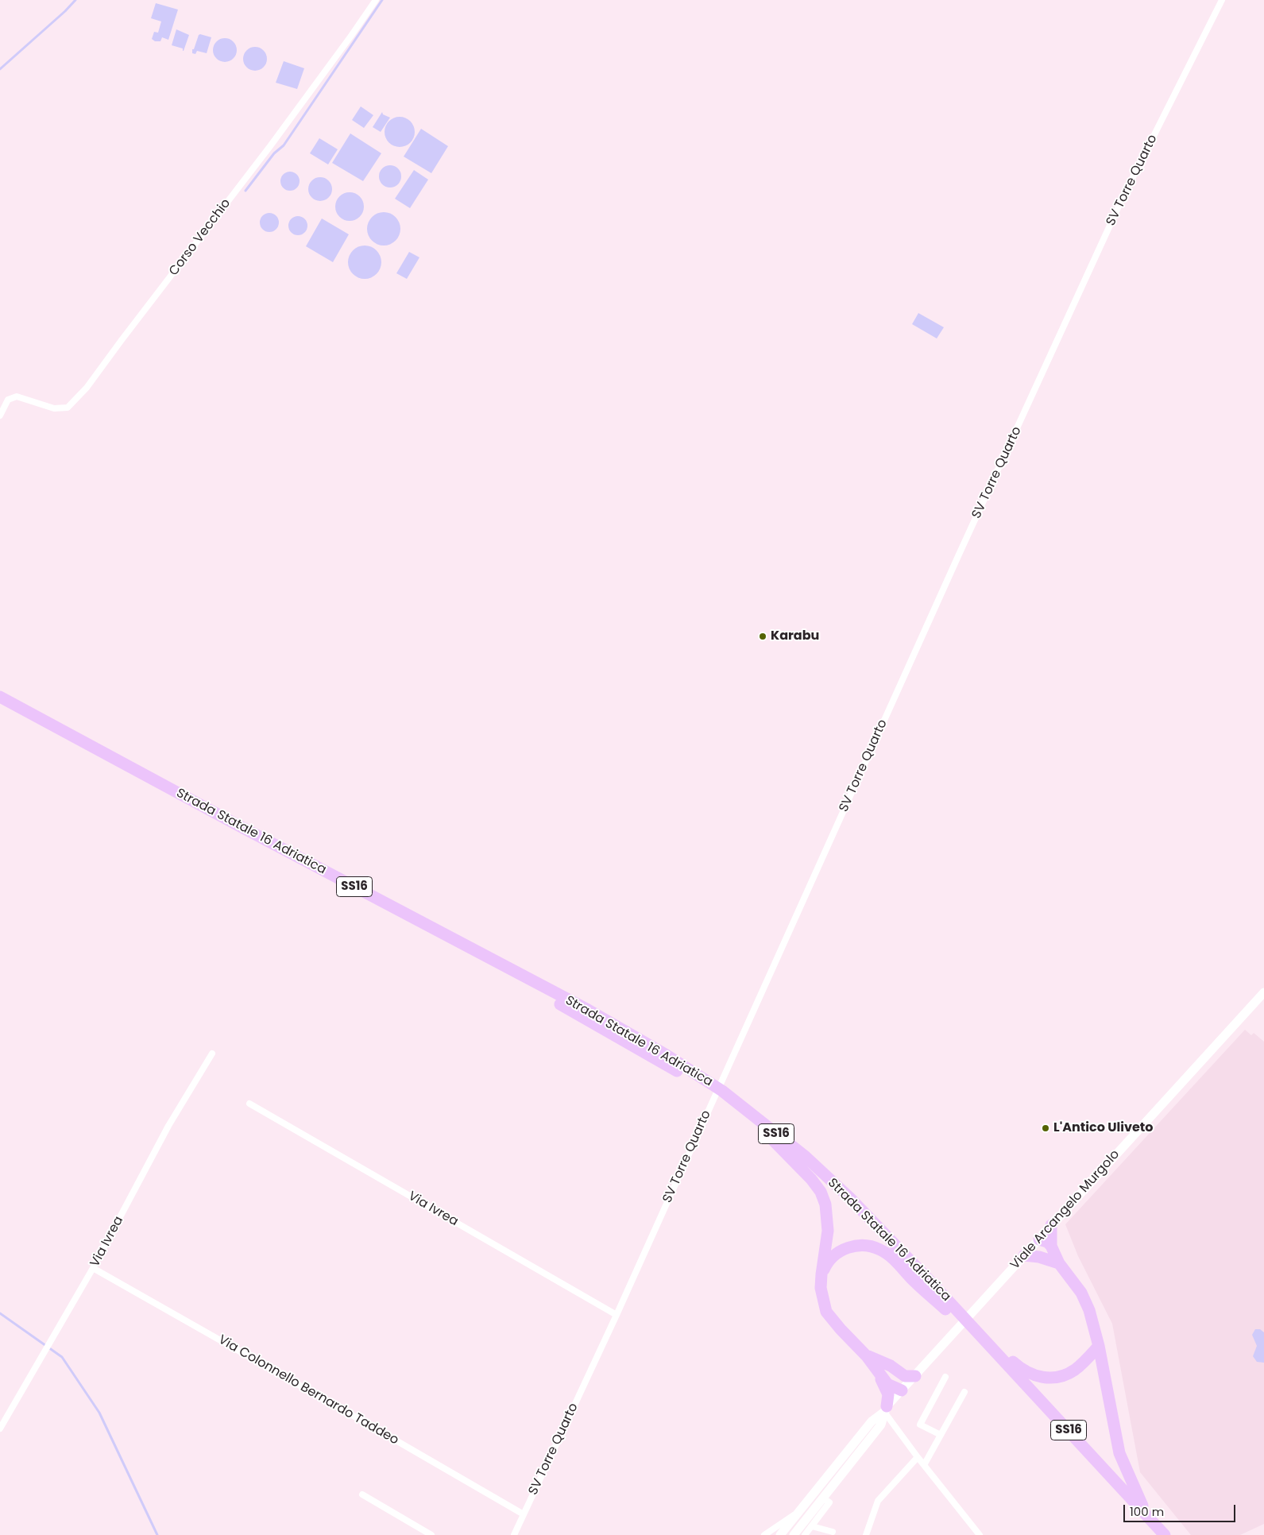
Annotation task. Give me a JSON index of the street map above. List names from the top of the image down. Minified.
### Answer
{"streets":{"highway":["Strada Statale 16 Adriatica","SS16"],"main road":["Viale Arcangelo Murgolo"],"street":["SV Torre Quarto","Corso Vecchio","Via Ivrea","Via Colonnello Bernardo Taddeo"]},"crossings":[["SV Torre Quarto","Via Ivrea"],["SV Torre Quarto","Via Colonnello Bernardo Taddeo"],["Via Ivrea","Via Colonnello Bernardo Taddeo"]],"places":["Karabu","L'Antico Uliveto"],"scale_bar":"100 m"}
